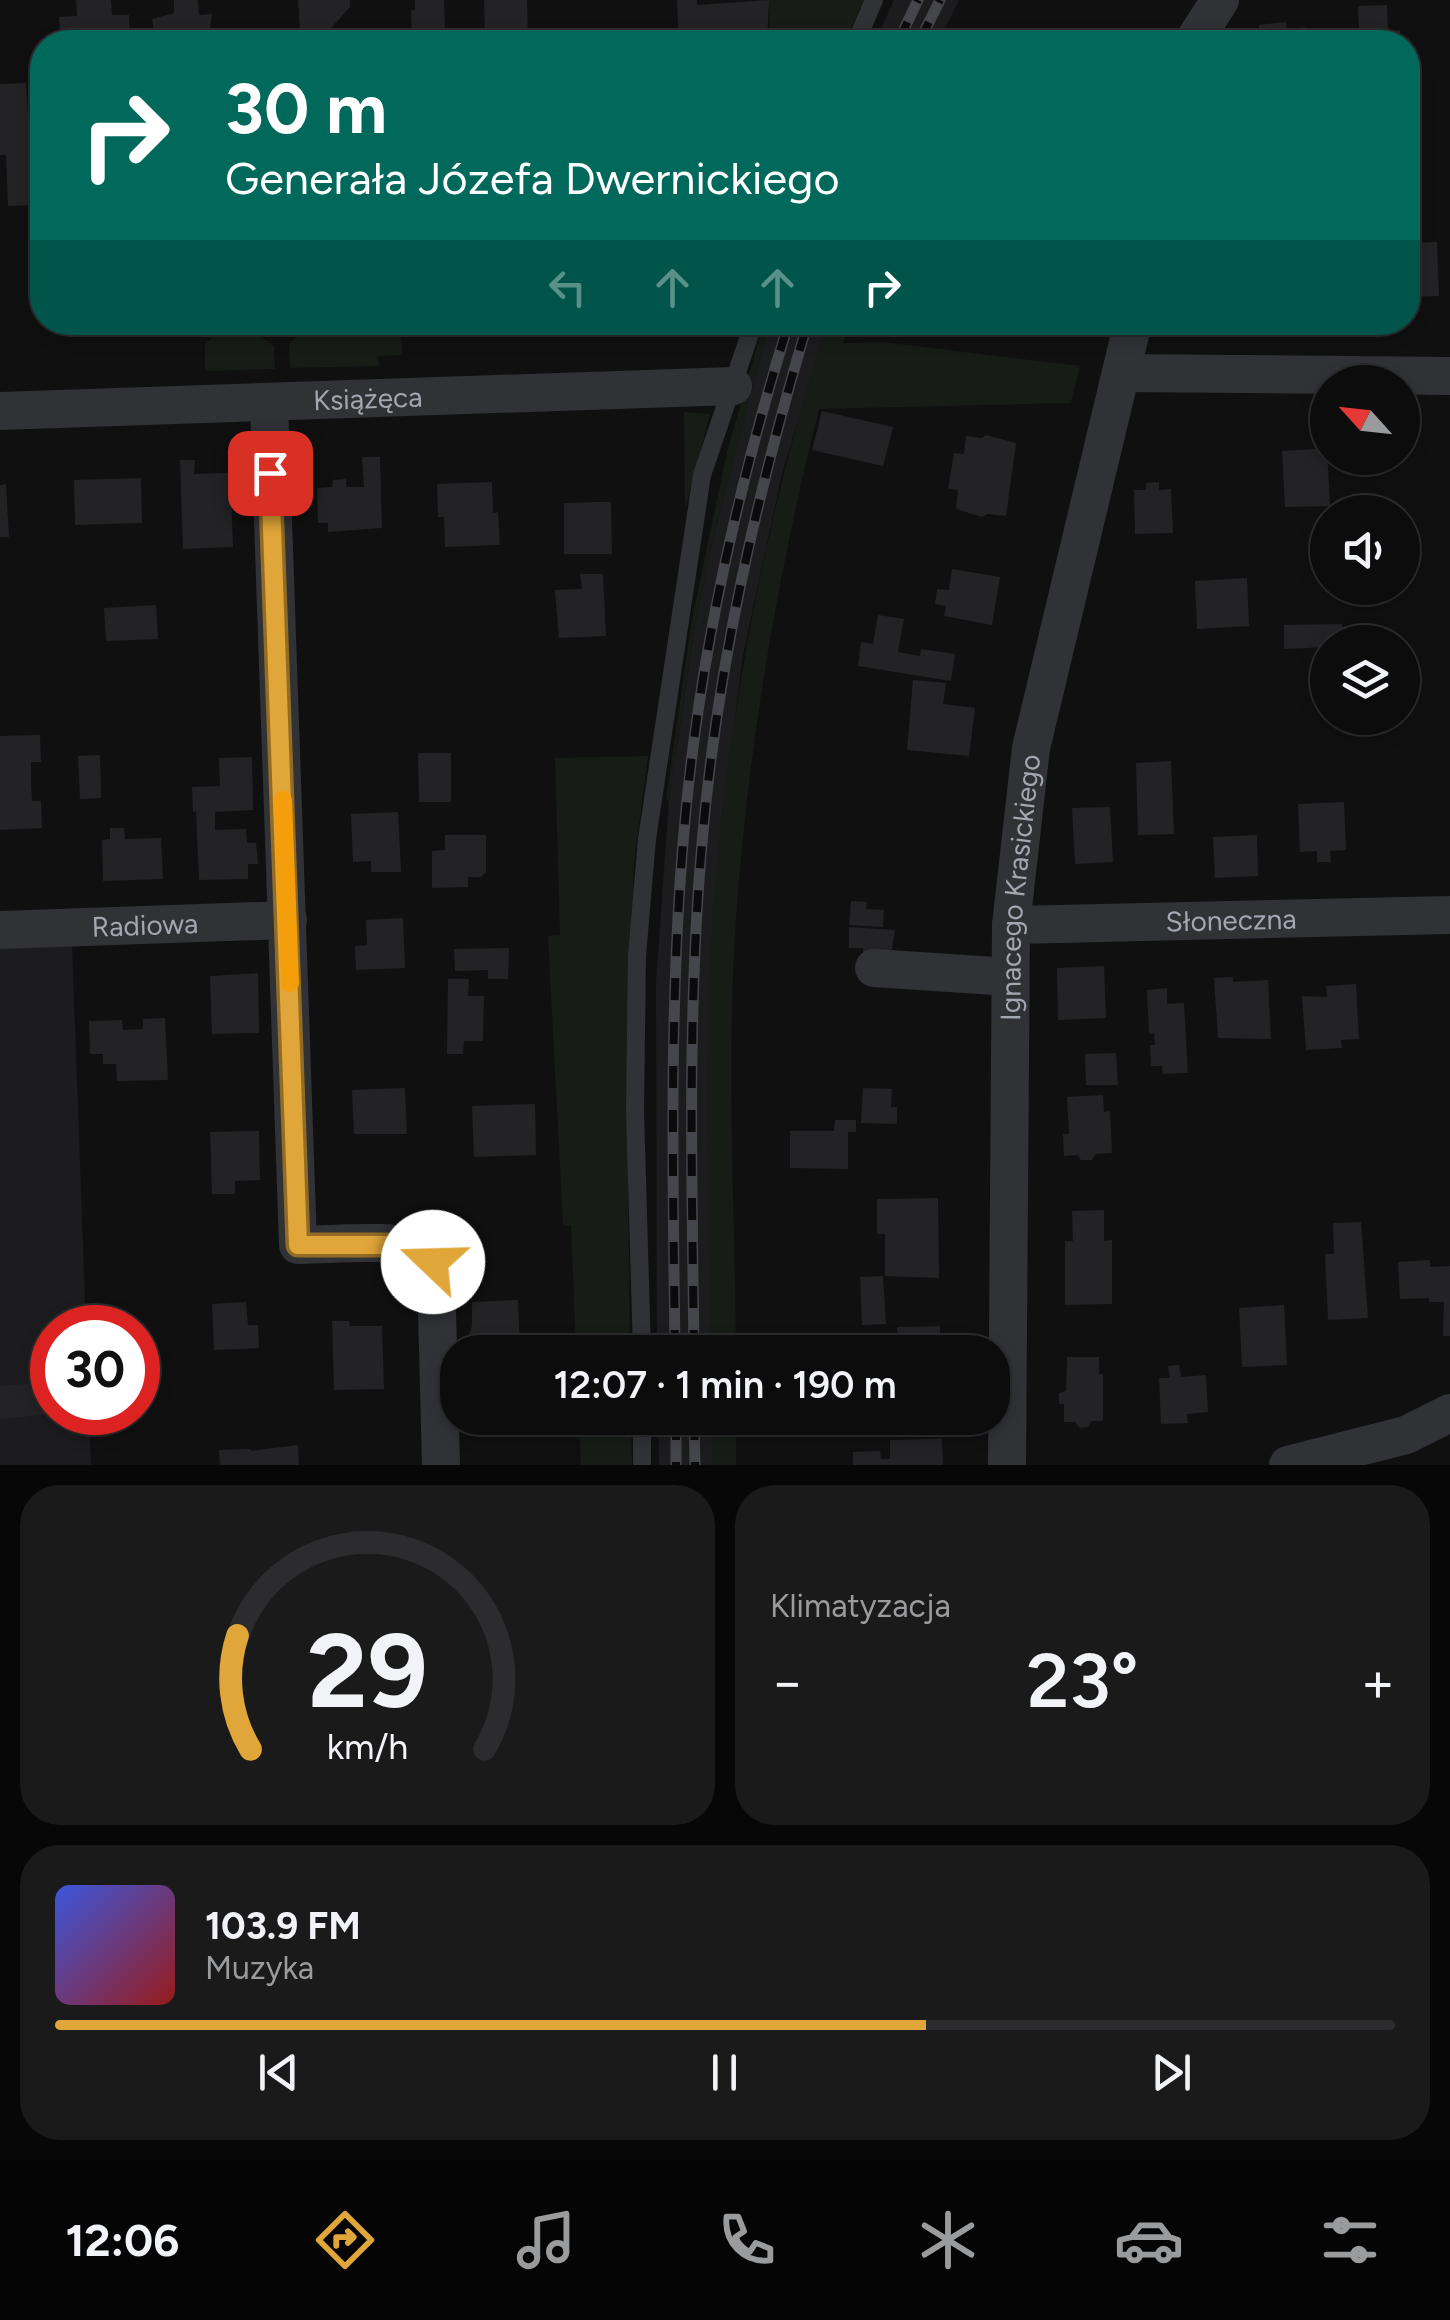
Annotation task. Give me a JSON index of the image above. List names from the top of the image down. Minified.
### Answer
{"streets":{"street":["Książęca","Ignacego Krasickiego","Słoneczna","Radiowa"]},"crossings":[["Ignacego Krasickiego","Słoneczna"]],"north":"top left","page":{"turn":["30 m","Generała Józefa Dwernickiego"],"limit":"30","trip":"12:07 · 1 min · 190 m","tile":"Klimatyzacja","heat":["−","23°","+"],"song":["103.9 FM","Muzyka"],"tabs":"12:06","gauge":["29","km/h"]}}
